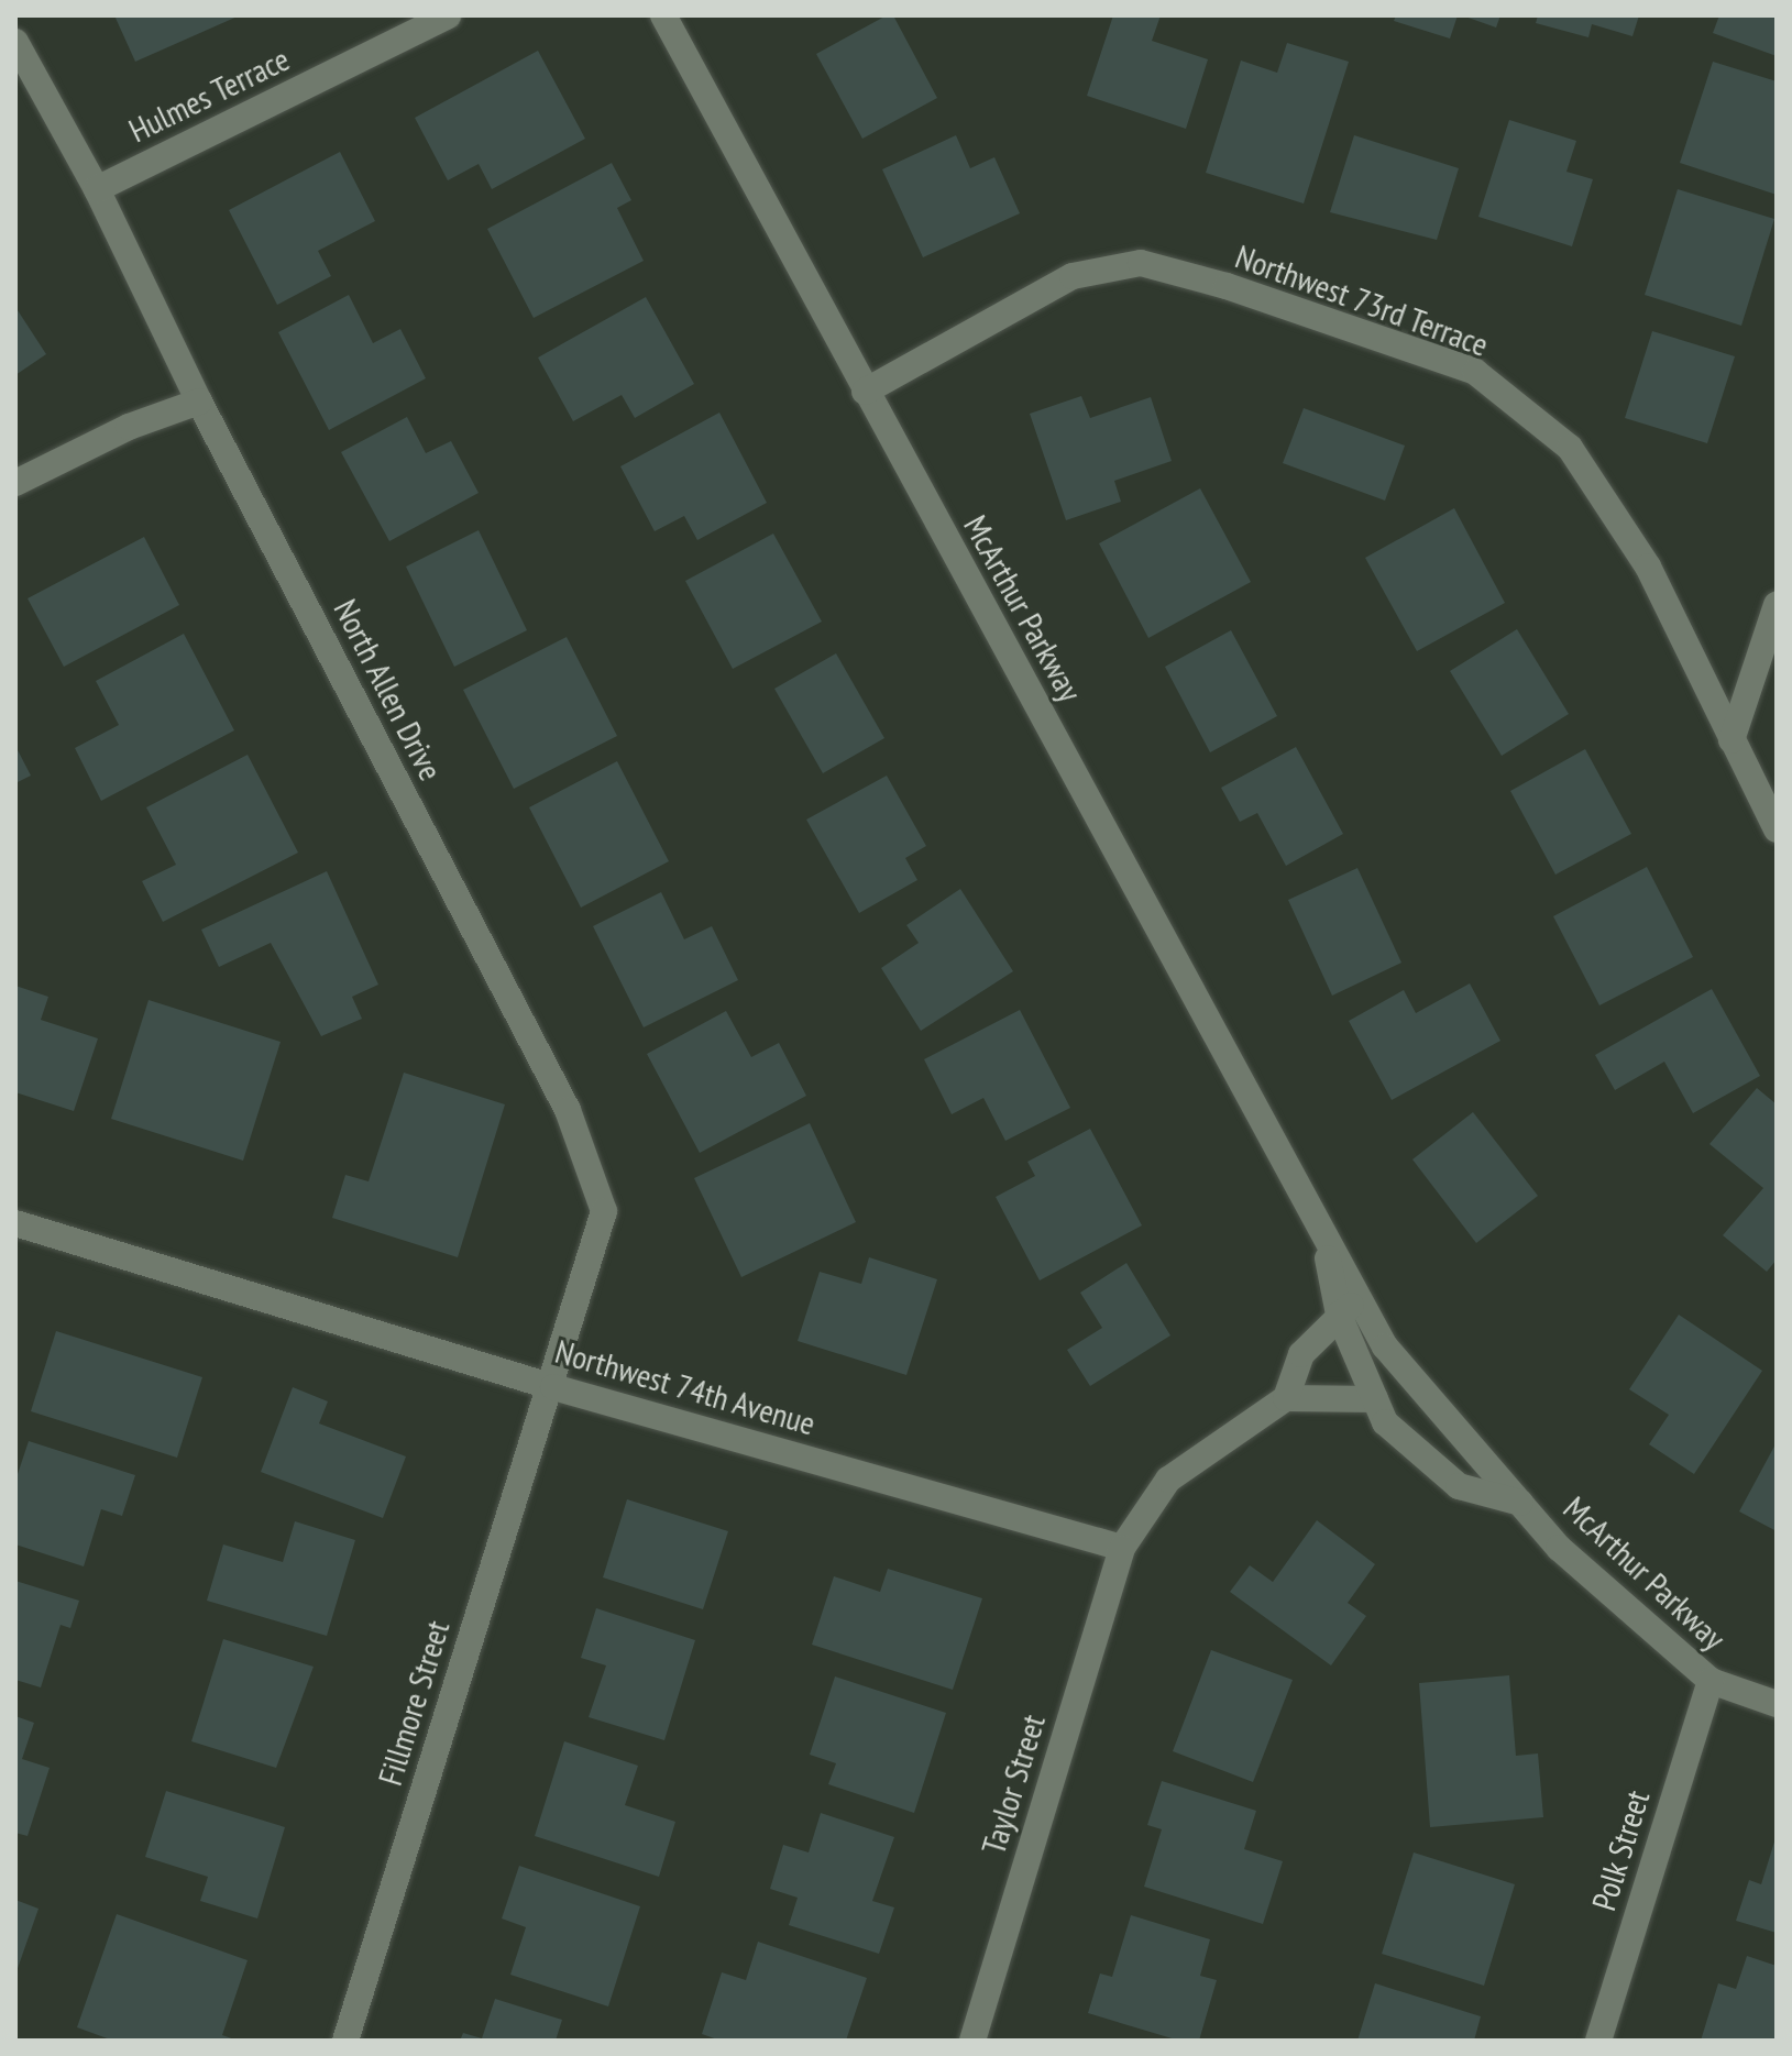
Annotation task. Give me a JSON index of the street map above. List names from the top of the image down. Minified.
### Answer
{"streets":{"street":["Hulmes Terrace","Northwest 73rd Terrace","McArthur Parkway","North Allen Drive","Northwest 74th Avenue","Fillmore Street","Taylor Street","Polk Street"]},"crossings":[["Hulmes Terrace","North Allen Drive"],["Northwest 73rd Terrace","McArthur Parkway"],["McArthur Parkway","Polk Street"],["North Allen Drive","Northwest 74th Avenue"],["North Allen Drive","Fillmore Street"],["Northwest 74th Avenue","Fillmore Street"],["Northwest 74th Avenue","Taylor Street"]]}
